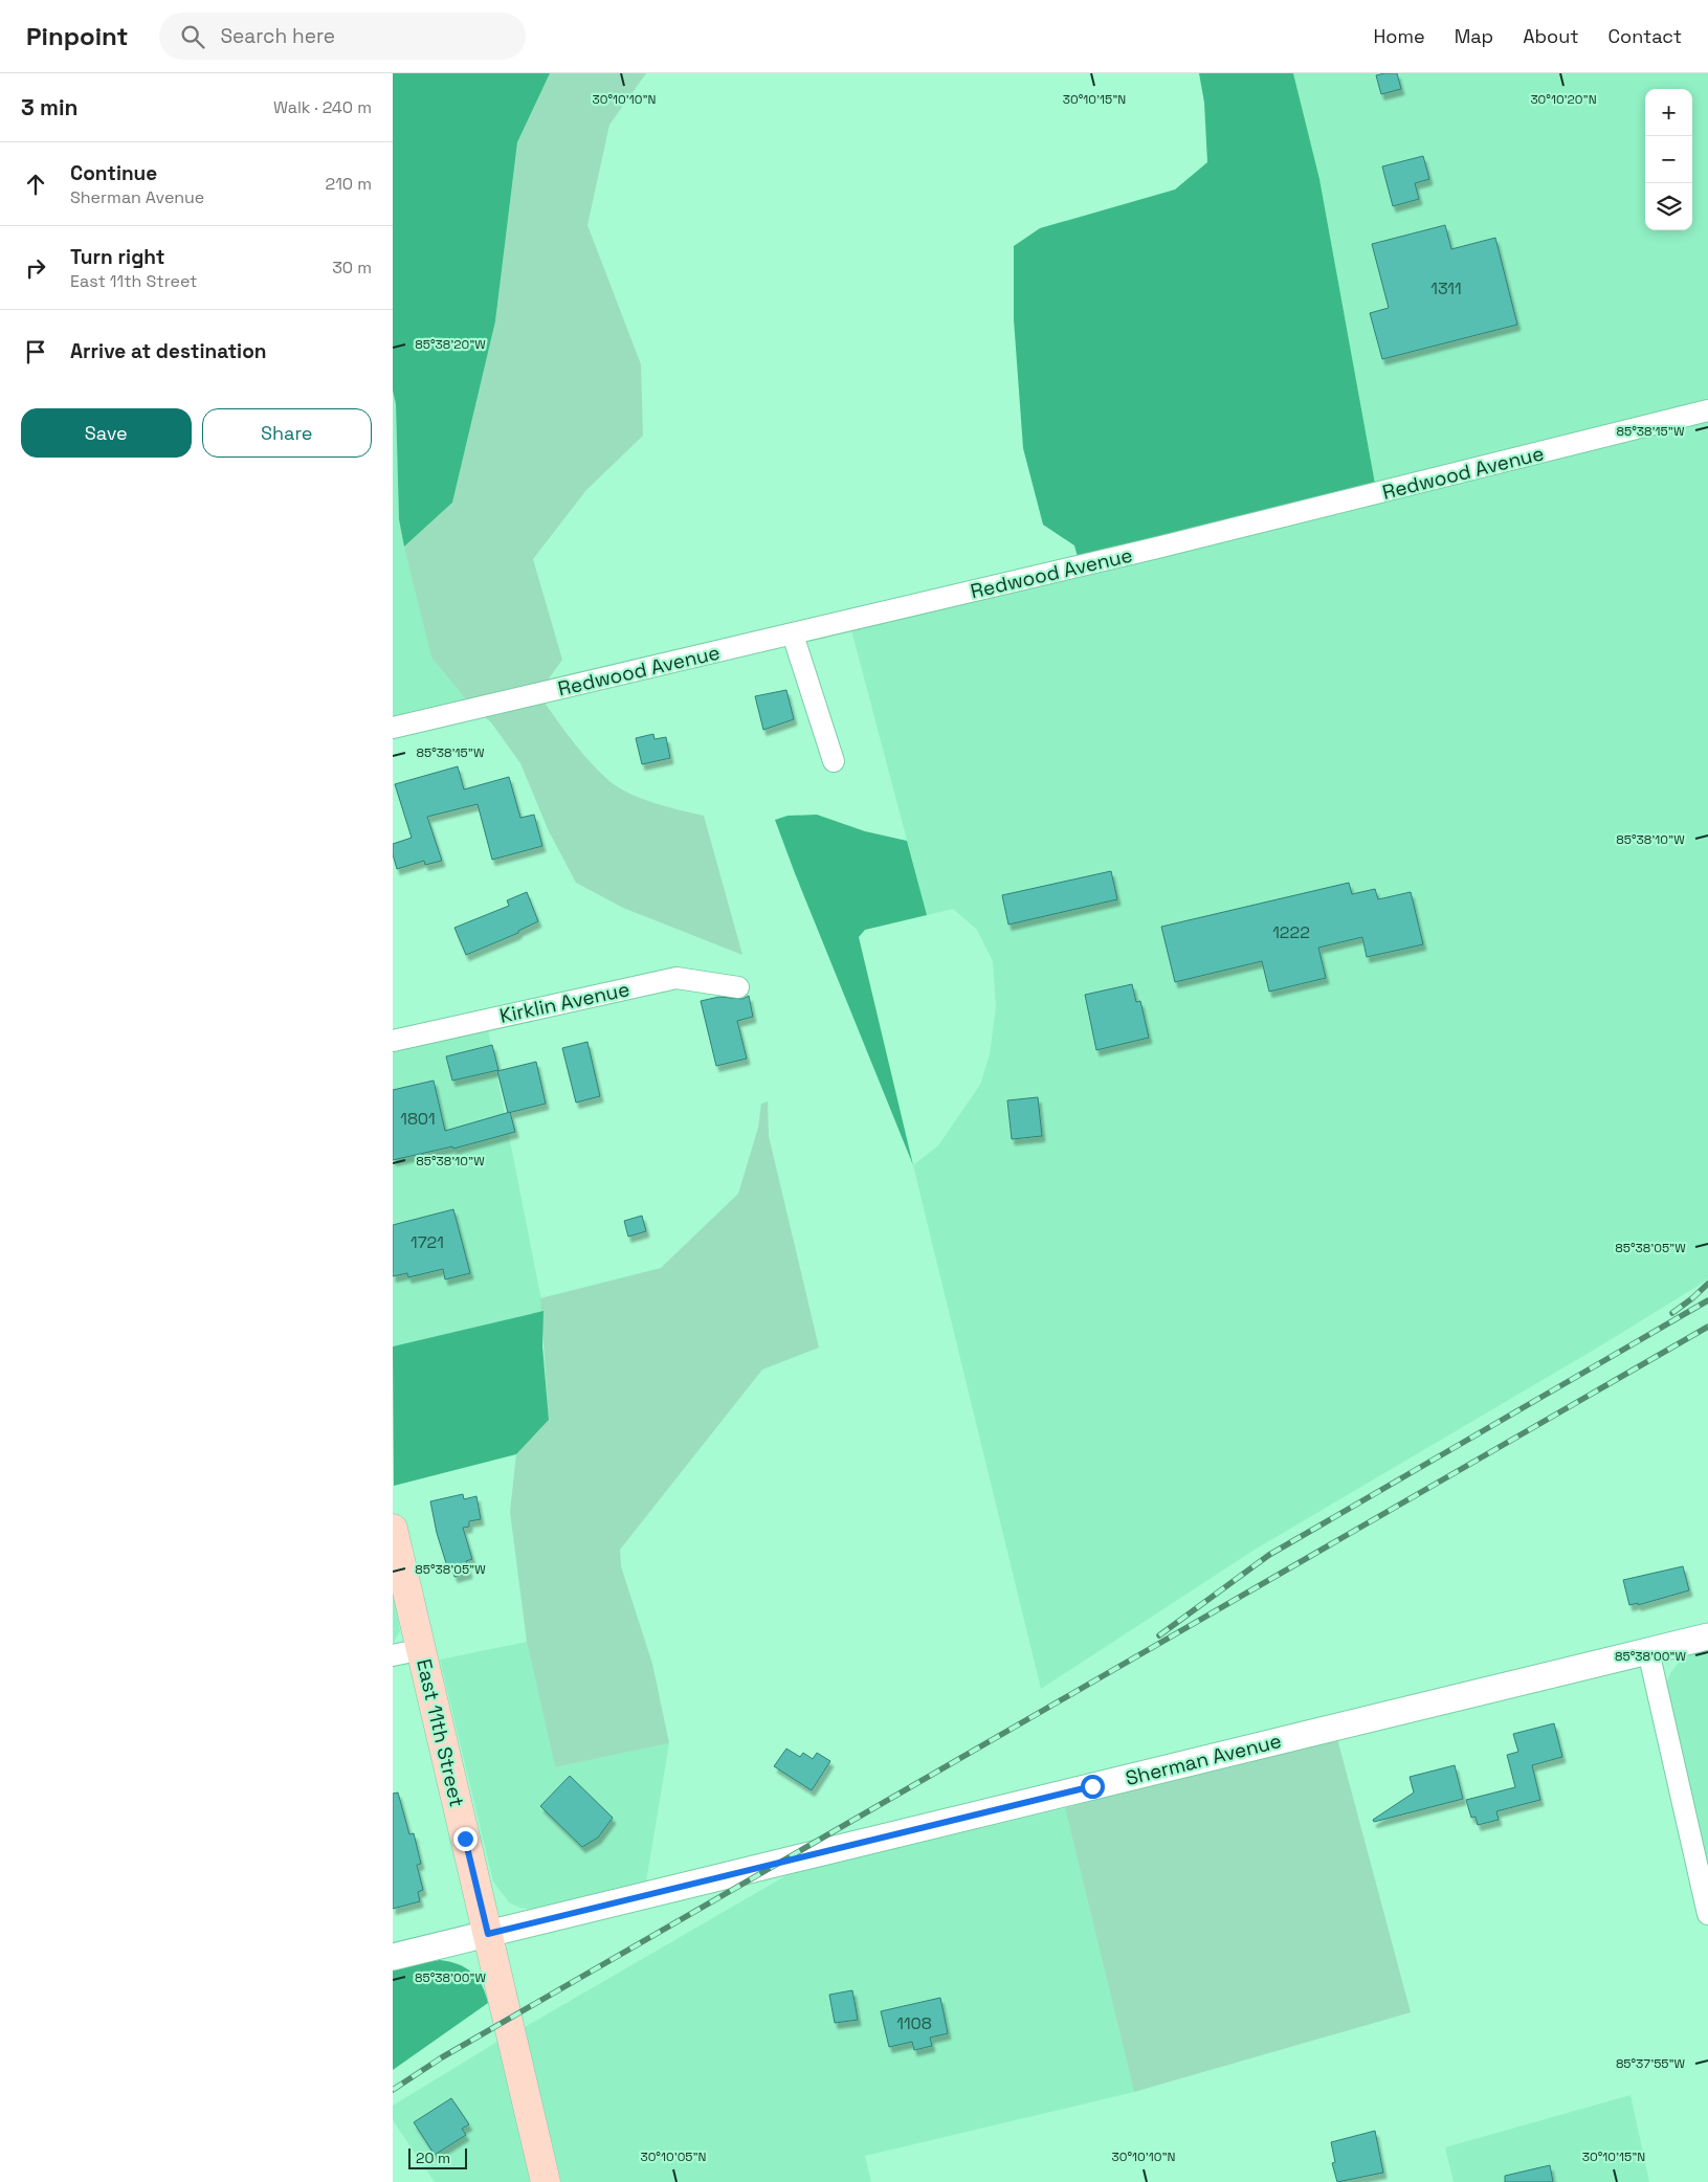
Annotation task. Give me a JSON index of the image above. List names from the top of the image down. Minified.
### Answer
{"streets":{"main road":["East 11th Street"],"street":["Redwood Avenue","Kirklin Avenue","Sherman Avenue"]},"crossings":[["East 11th Street","Sherman Avenue"]],"house_numbers":["1311","1222","1801","1721","1108"],"scale_bar":"20 m","page":{"header":"Pinpoint","search":"Search here","nav":["Home","Map","About","Contact"],"heading":["3 min","Walk · 240 m"],"map_buttons":["+","−"],"list":[["Continue","Sherman Avenue","210 m"],["Turn right","East 11th Street","30 m"],"Arrive at destination"],"buttons":["Save","Share"],"scale":"20 m"},"coordinates":["30°10'10\"N","30°10'15\"N","30°10'20\"N","85°38'20\"W","85°38'15\"W","85°38'10\"W","85°38'05\"W","85°38'00\"W","85°37'55\"W","30°10'05\"N"]}
